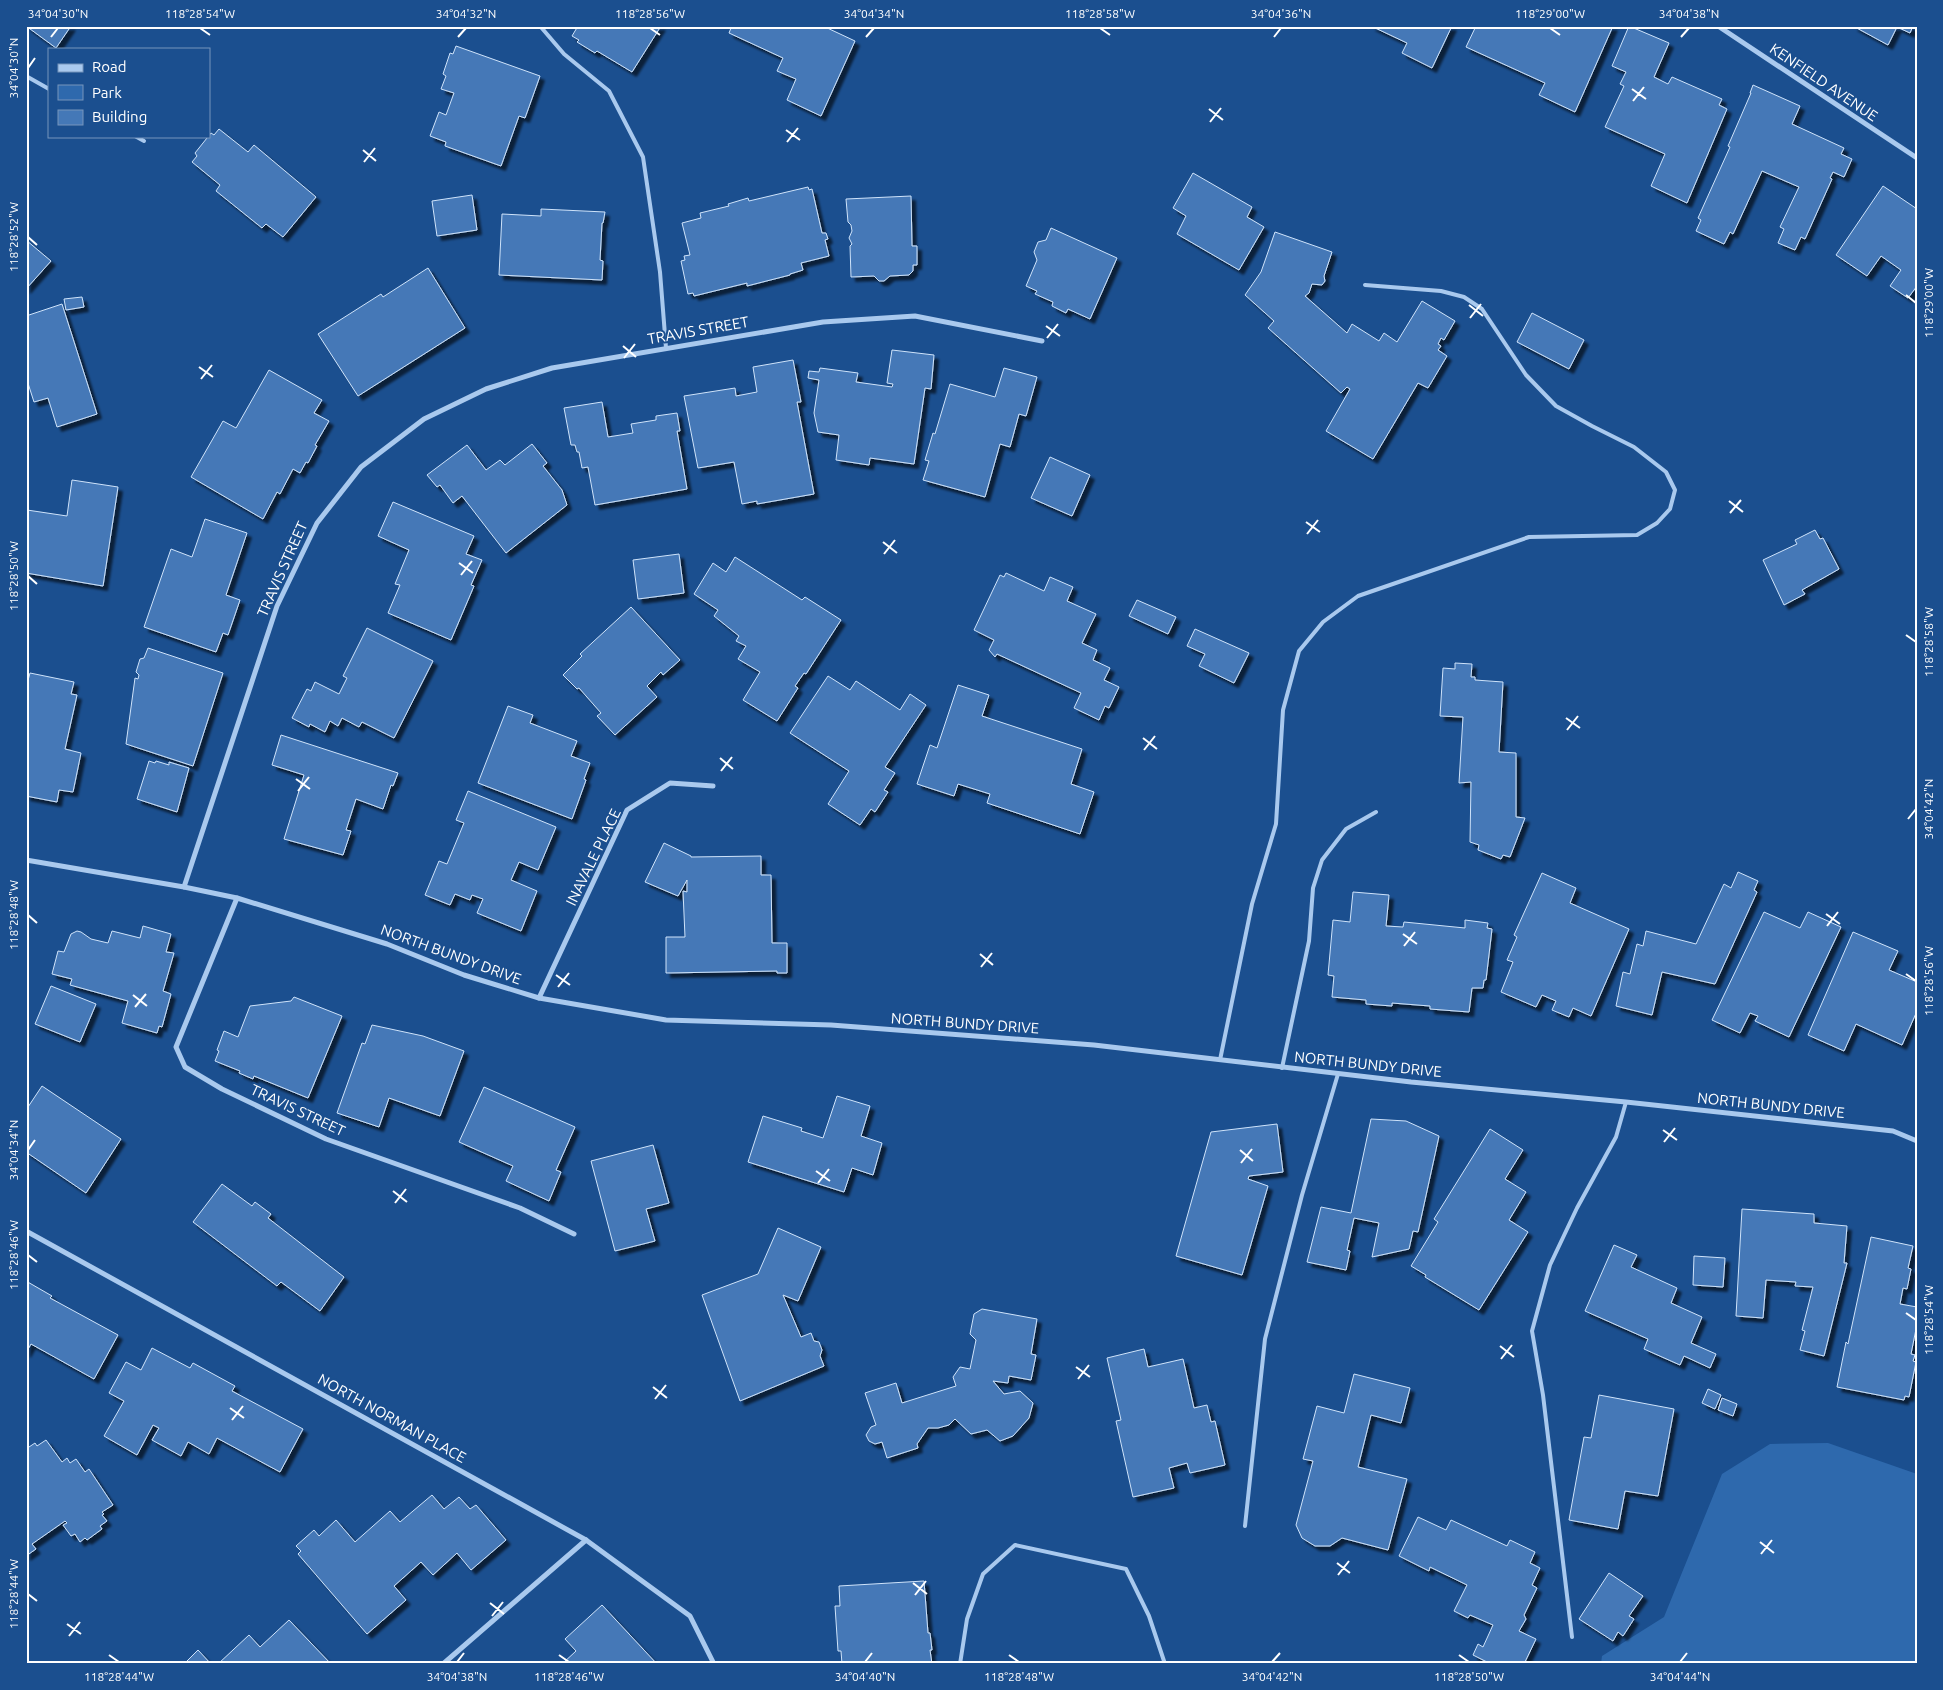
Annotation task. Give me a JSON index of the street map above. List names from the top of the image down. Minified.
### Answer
{"streets":{"street":["KENFIELD AVENUE","TRAVIS STREET","INAVALE PLACE","NORTH BUNDY DRIVE","NORTH NORMAN PLACE"]},"crossings":[["TRAVIS STREET","NORTH BUNDY DRIVE"],["INAVALE PLACE","NORTH BUNDY DRIVE"]],"legend":["Road","Park","Building"],"coordinates":["34°04'30\"N","118°28'54\"W","34°04'32\"N","118°28'56\"W","34°04'34\"N","118°28'58\"W","34°04'36\"N","118°29'00\"W","34°04'38\"N","118°28'52\"W","118°28'50\"W","34°04'42\"N","118°28'48\"W","118°28'46\"W","118°28'44\"W","34°04'40\"N","34°04'44\"N"]}
